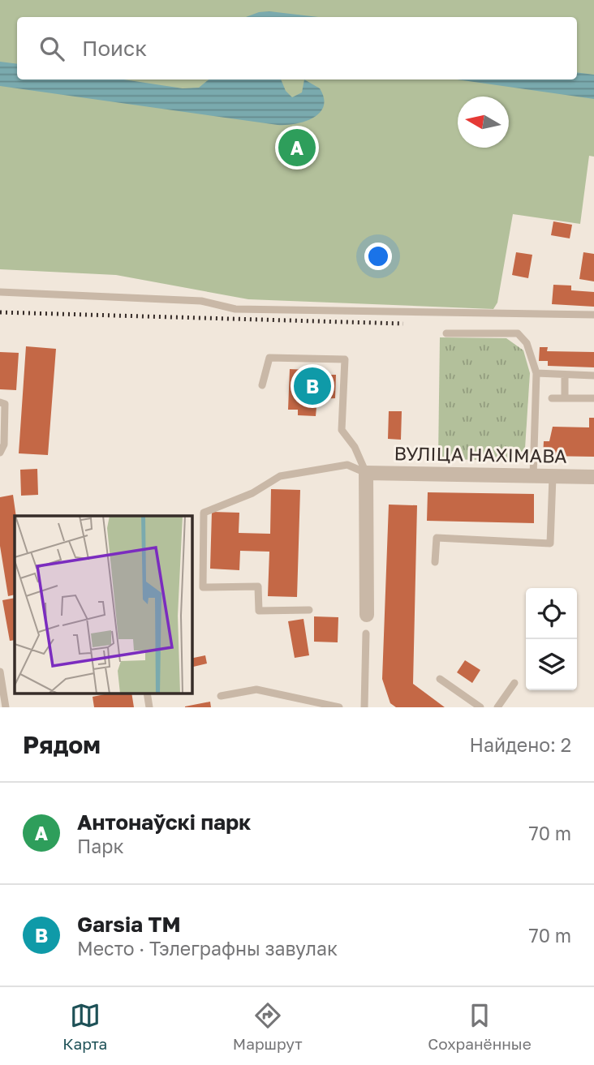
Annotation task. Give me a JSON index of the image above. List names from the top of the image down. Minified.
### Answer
{"streets":{"street":["ВУЛІЦА НАХІМАВА"]},"north":"left","page":{"search":"Поиск","pins":["A","B"],"heading":["Рядом","Найдено: 2"],"list":[{"mark":"A","name":"Антонаўскі парк","note":"Парк","value":"70 m"},{"mark":"B","name":"Garsia TM","note":"Место · Тэлеграфны завулак","value":"70 m"}],"nav":["Карта","Маршрут","Сохранённые"]}}
